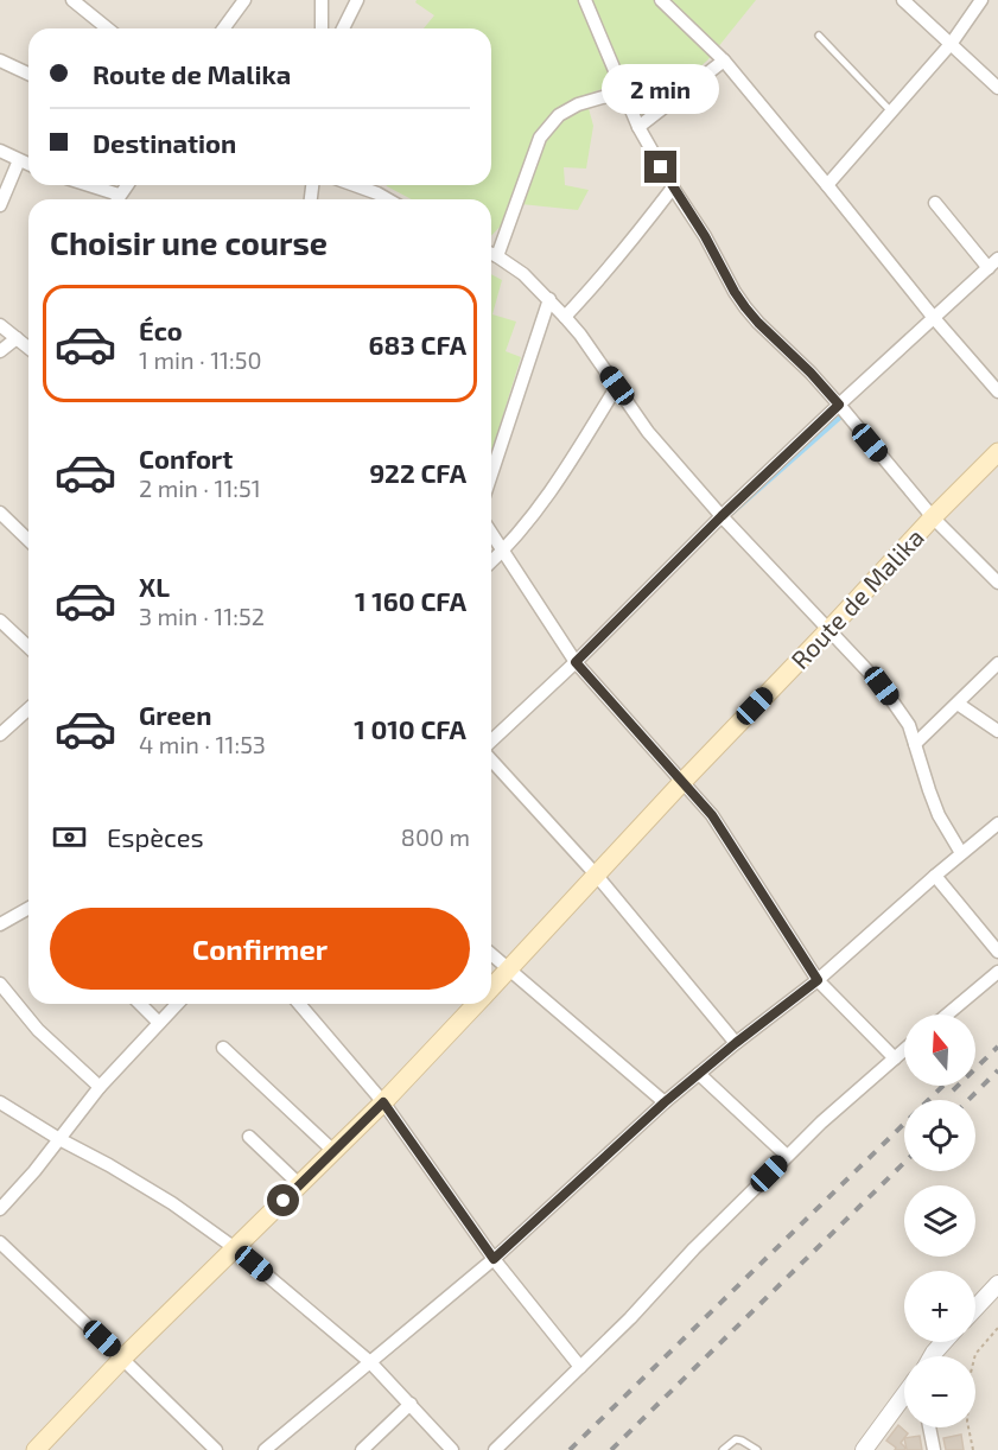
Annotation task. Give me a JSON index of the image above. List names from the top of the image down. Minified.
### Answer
{"streets":{"main road":["Route de Malika"]},"north":"top","page":{"banner":["Route de Malika","Destination"],"bubble":"2 min","heading":"Choisir une course","list":[{"name":"Éco","note":"1 min · 11:50","value":"683 CFA"},{"name":"Confort","note":"2 min · 11:51","value":"922 CFA"},{"name":"XL","note":"3 min · 11:52","value":"1 160 CFA"},{"name":"Green","note":"4 min · 11:53","value":"1 010 CFA"}],"pay":["Espèces","800 m"],"buttons":"Confirmer","map_buttons":["+","−"]}}
